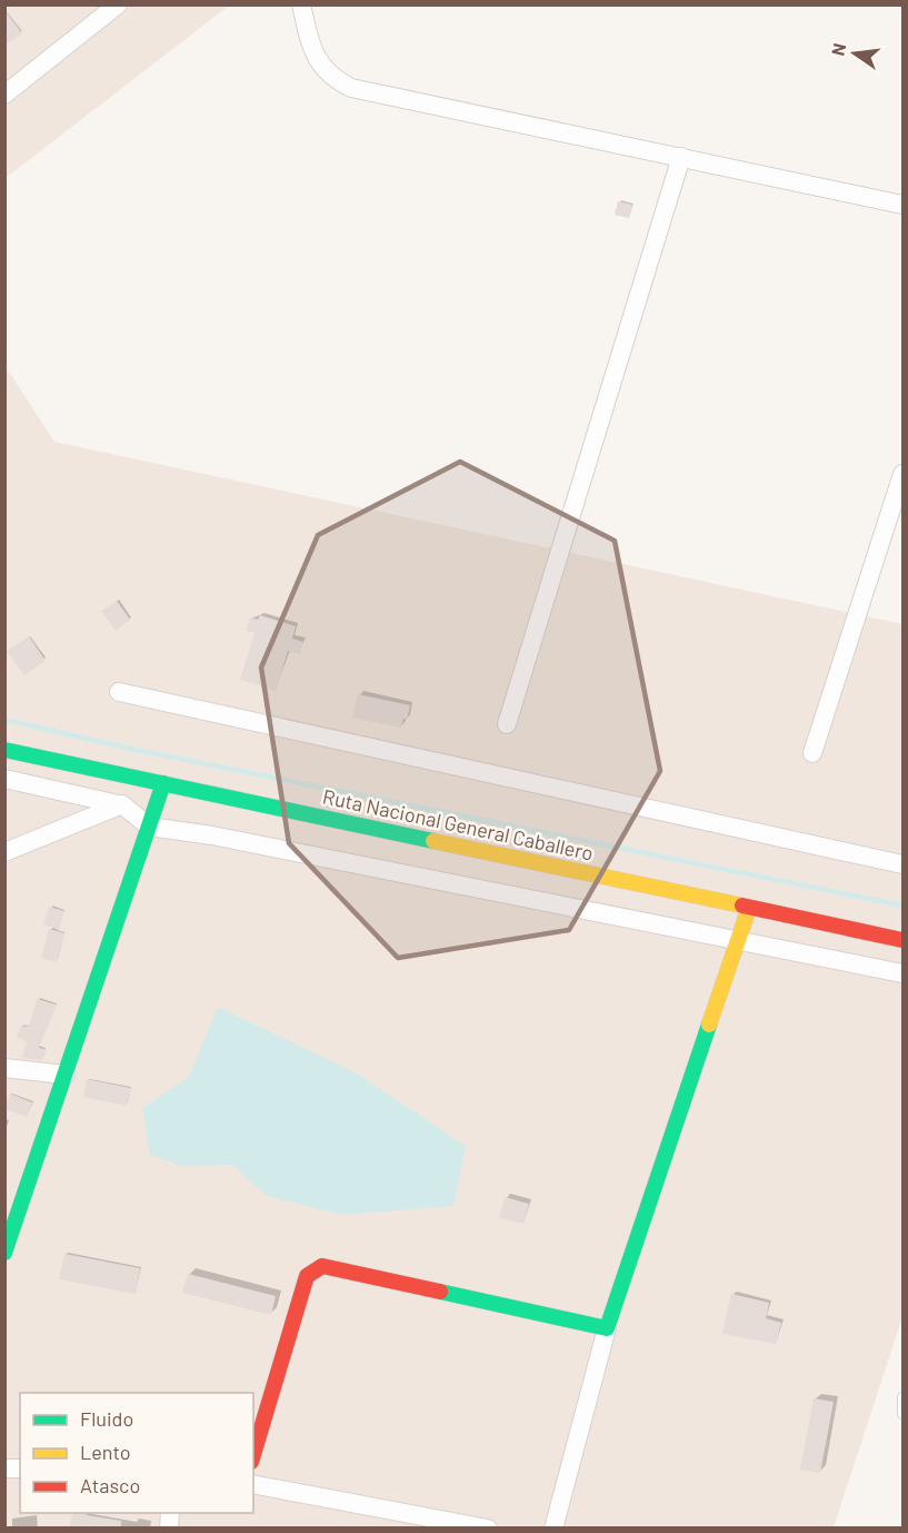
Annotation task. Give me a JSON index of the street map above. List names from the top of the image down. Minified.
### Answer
{"streets":{"main road":["Ruta Nacional General Caballero"]},"legend":["Fluido","Lento","Atasco"],"north":"left"}
